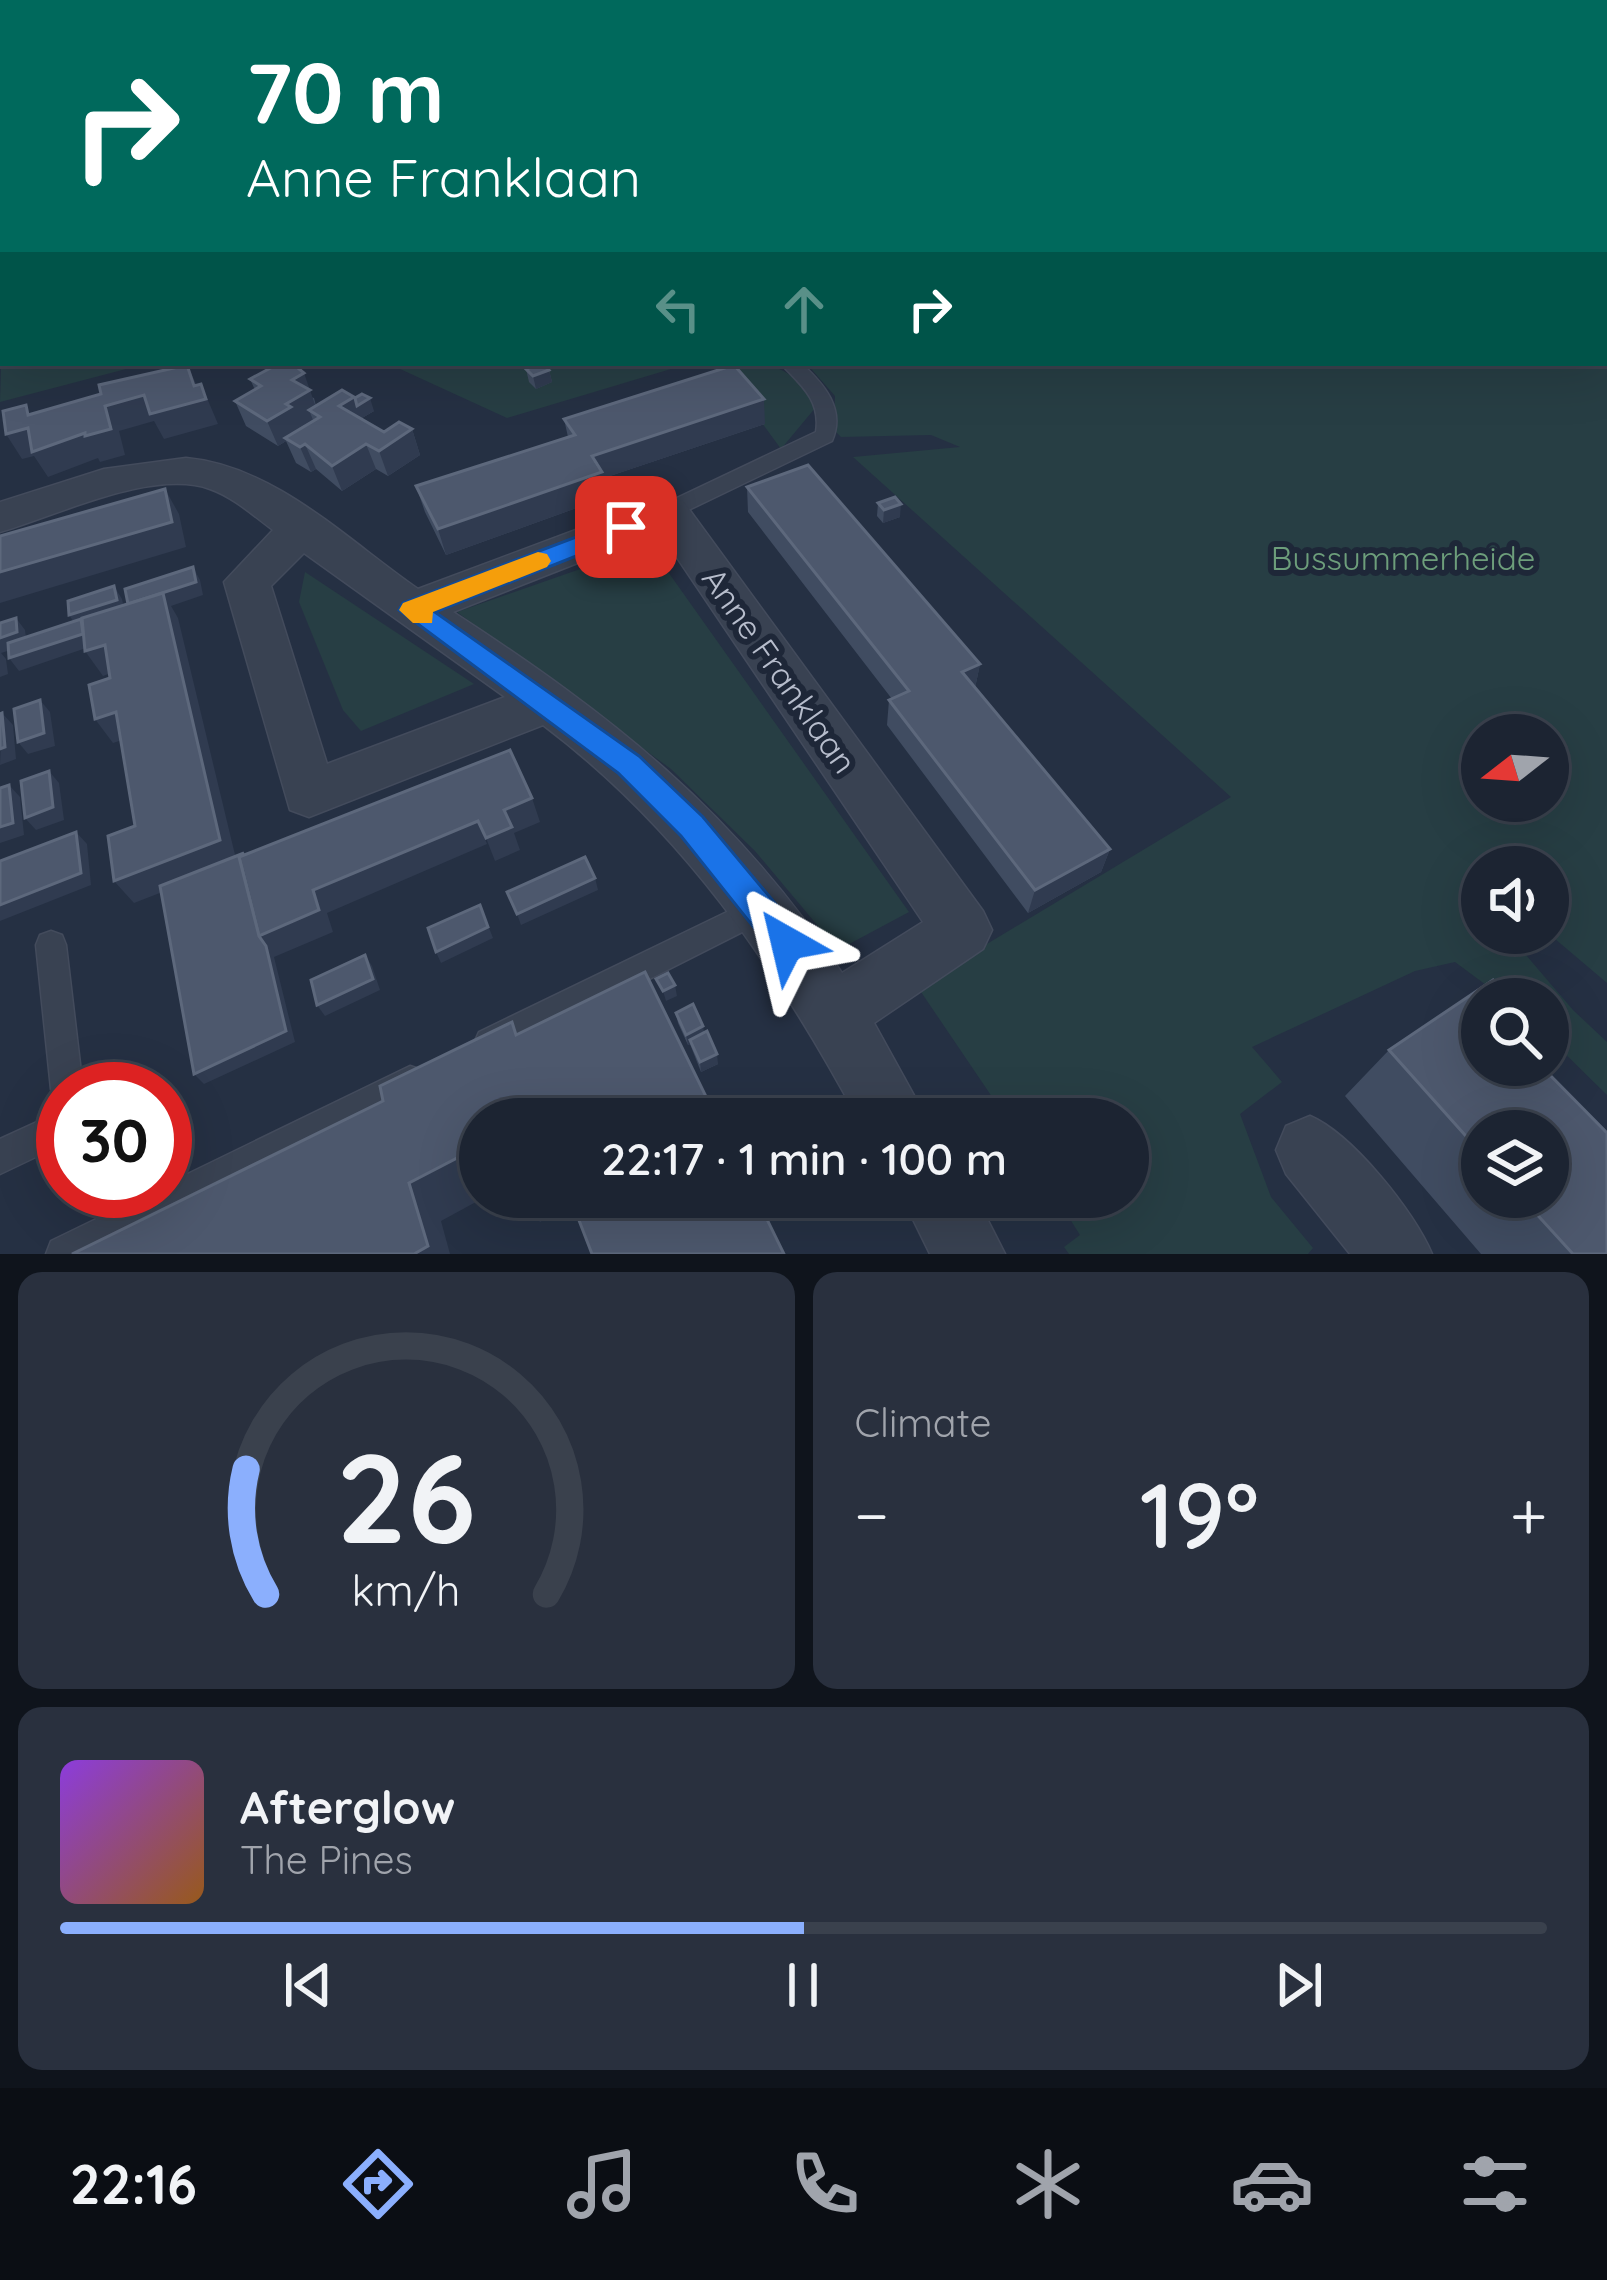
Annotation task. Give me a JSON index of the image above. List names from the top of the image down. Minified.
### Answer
{"streets":{"street":["Anne Franklaan"]},"parks":["Bussummerheide"],"north":"left","page":{"turn":["70 m","Anne Franklaan"],"limit":"30","trip":"22:17 · 1 min · 100 m","tile":"Climate","heat":["−","19°","+"],"song":["Afterglow","The Pines"],"tabs":"22:16","gauge":["26","km/h"]}}
